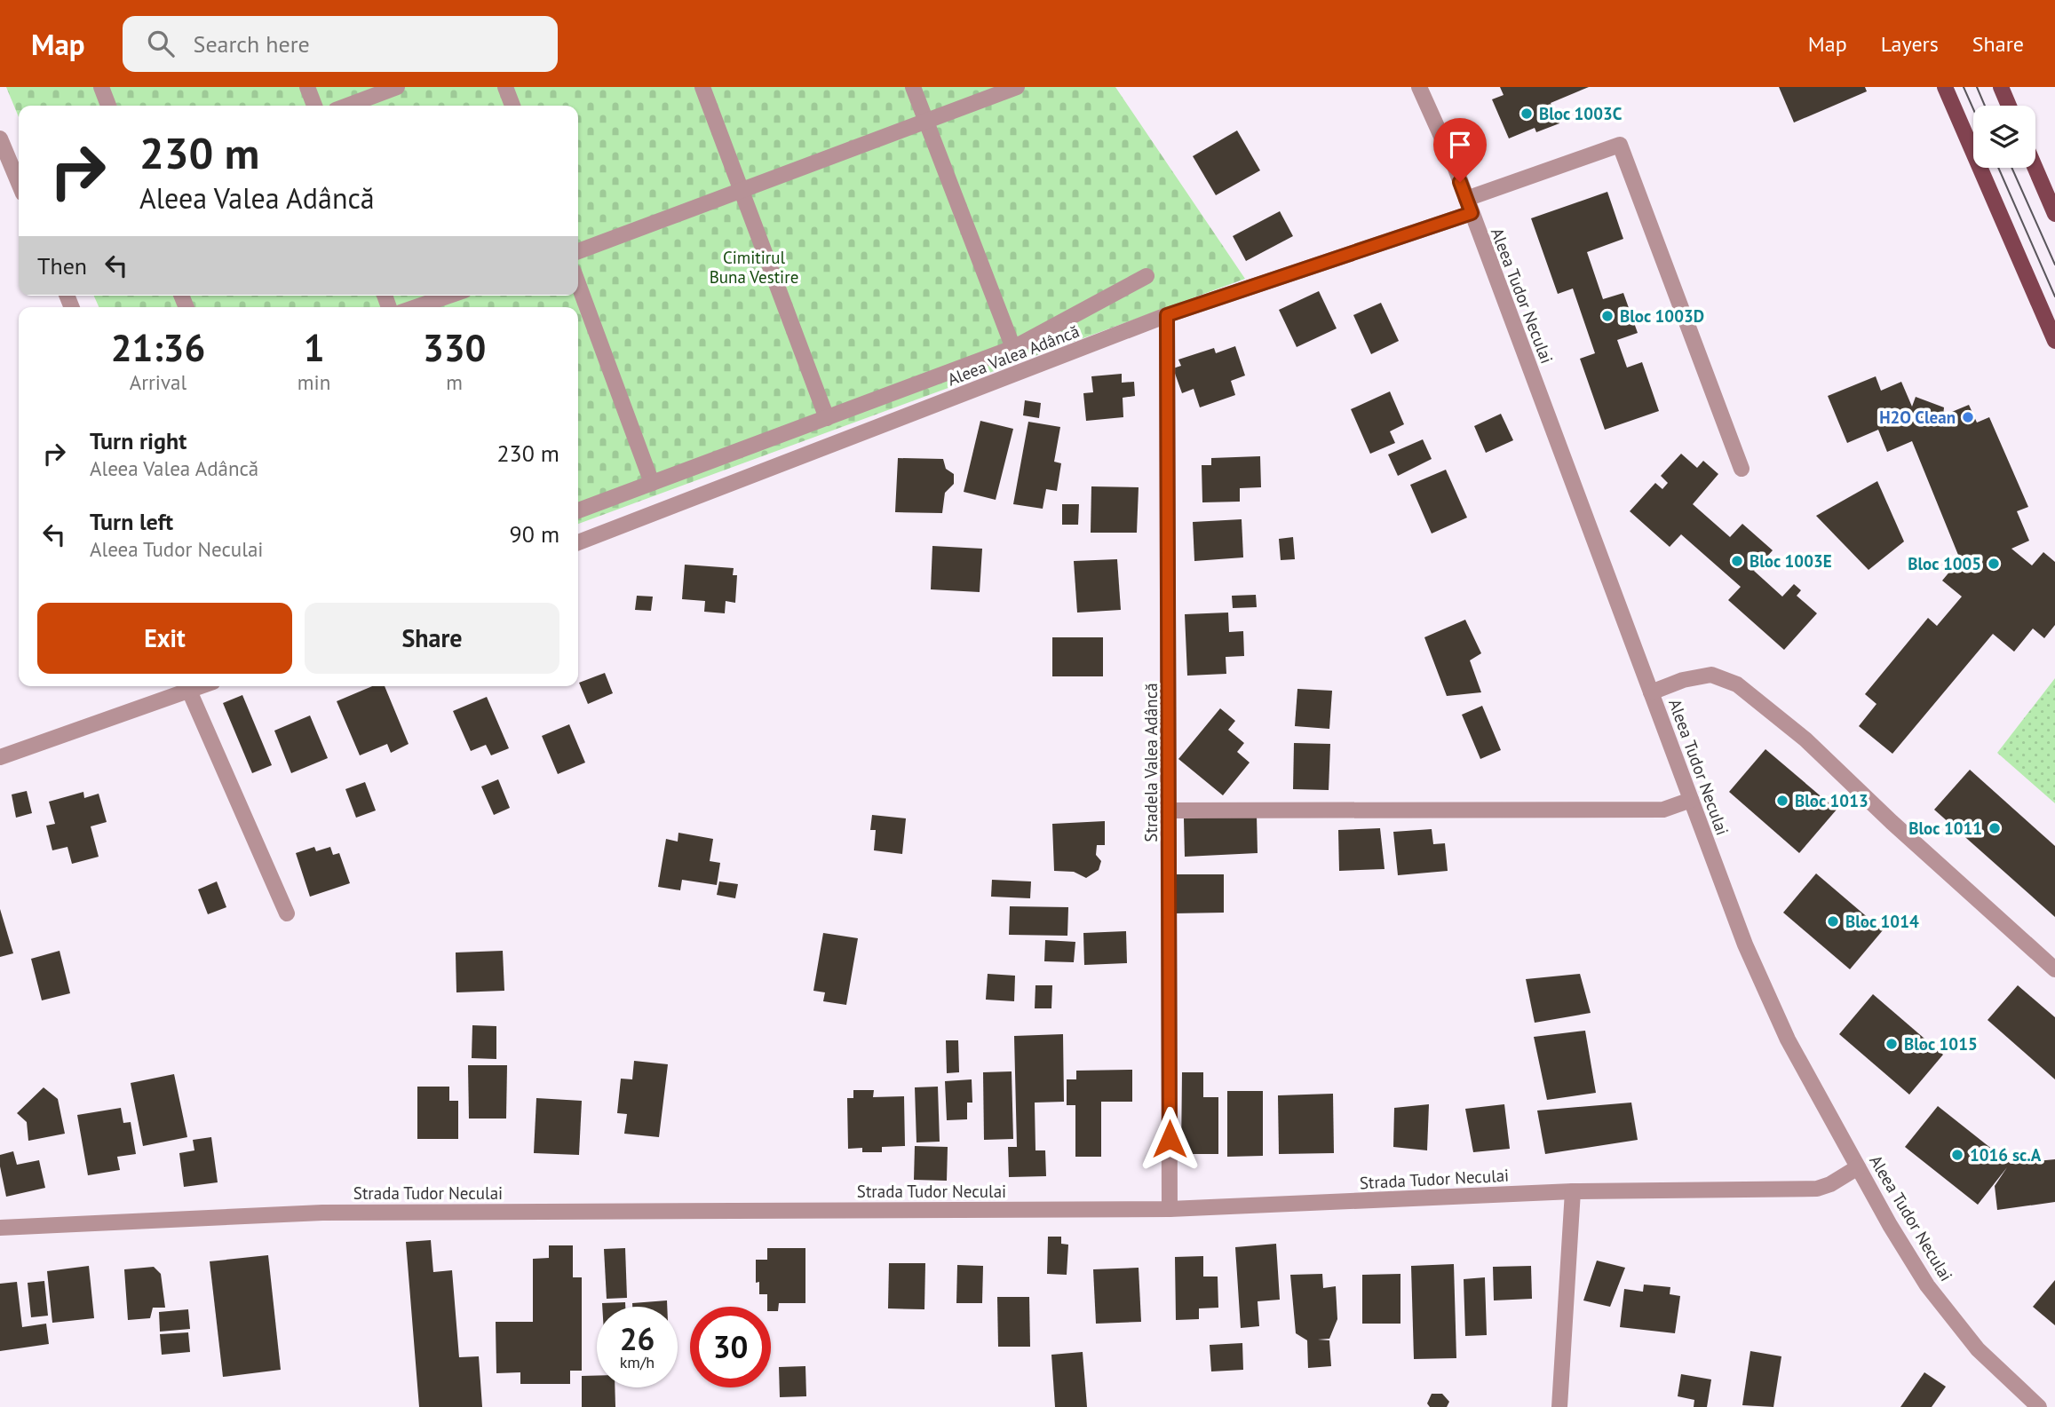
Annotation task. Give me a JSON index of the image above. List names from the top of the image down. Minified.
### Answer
{"streets":{"street":["Aleea Tudor Neculai","Aleea Valea Adâncă","Stradela Valea Adâncă","Strada Tudor Neculai"]},"crossings":[["Aleea Tudor Neculai","Aleea Valea Adâncă"],["Aleea Tudor Neculai","Strada Tudor Neculai"],["Aleea Valea Adâncă","Stradela Valea Adâncă"],["Stradela Valea Adâncă","Strada Tudor Neculai"]],"parks":["Cimitirul Buna Vestire"],"places":["Bloc 1003C","Bloc 1003D","H2O Clean","Bloc 1003E","Bloc 1005","Bloc 1013","Bloc 1011","Bloc 1014","Bloc 1015","1016 sc.A"],"page":{"header":"Map","search":"Search here","nav":["Map","Layers","Share"],"turn":["230 m","Aleea Valea Adâncă"],"then":"Then","eta":["21:36","Arrival","1","min","330","m"],"list":[{"name":"Turn right","note":"Aleea Valea Adâncă","value":"230 m"},{"name":"Turn left","note":"Aleea Tudor Neculai","value":"90 m"}],"buttons":["Exit","Share"],"speed":"26 km/h","limit":"30"}}
